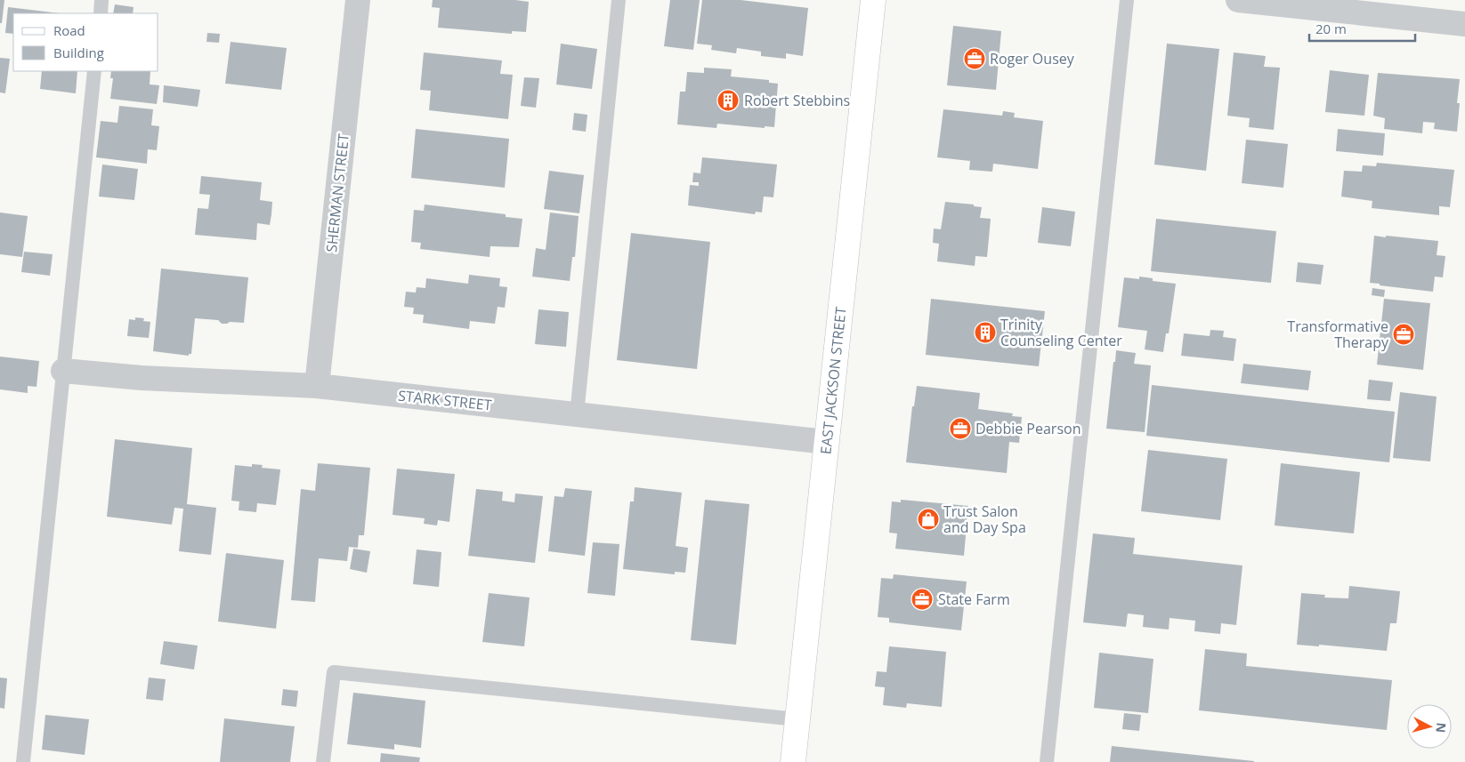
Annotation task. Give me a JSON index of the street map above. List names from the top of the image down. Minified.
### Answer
{"streets":{"main road":["EAST JACKSON STREET"],"street":["SHERMAN STREET","STARK STREET"]},"crossings":[["SHERMAN STREET","STARK STREET"],["EAST JACKSON STREET","STARK STREET"]],"places":{"office":["Roger Ousey","Transformative Therapy","Debbie Pearson","State Farm"],"building":["Robert Stebbins","Trinity Counseling Center"],"shop":["Trust Salon and Day Spa"]},"legend":["Road","Building"],"scale_bar":"20 m","north":"right"}
